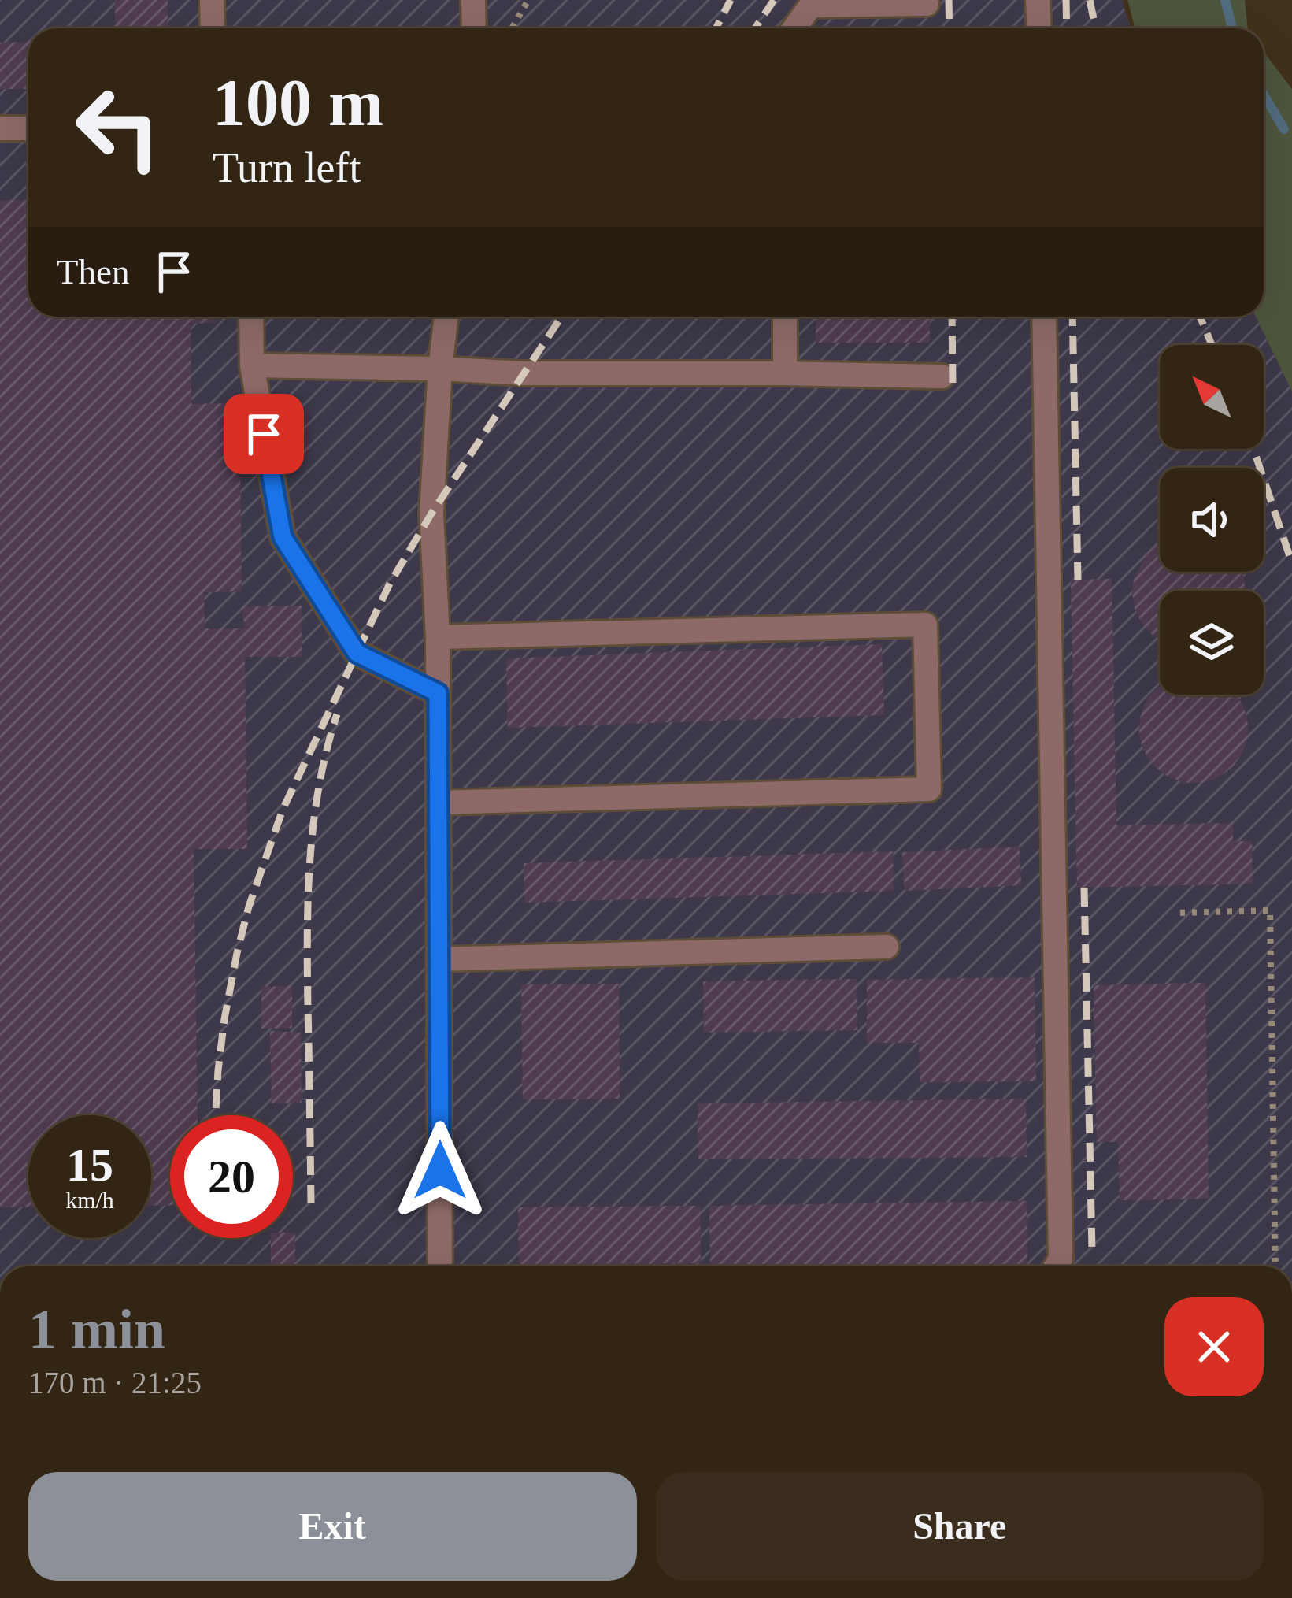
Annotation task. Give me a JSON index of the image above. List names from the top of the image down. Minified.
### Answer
{"north":"top left","page":{"turn":["100 m","Turn left"],"then":"Then","speed":"15 km/h","limit":"20","heading":["1 min","170 m · 21:25"],"buttons":["Exit","Share"]}}
